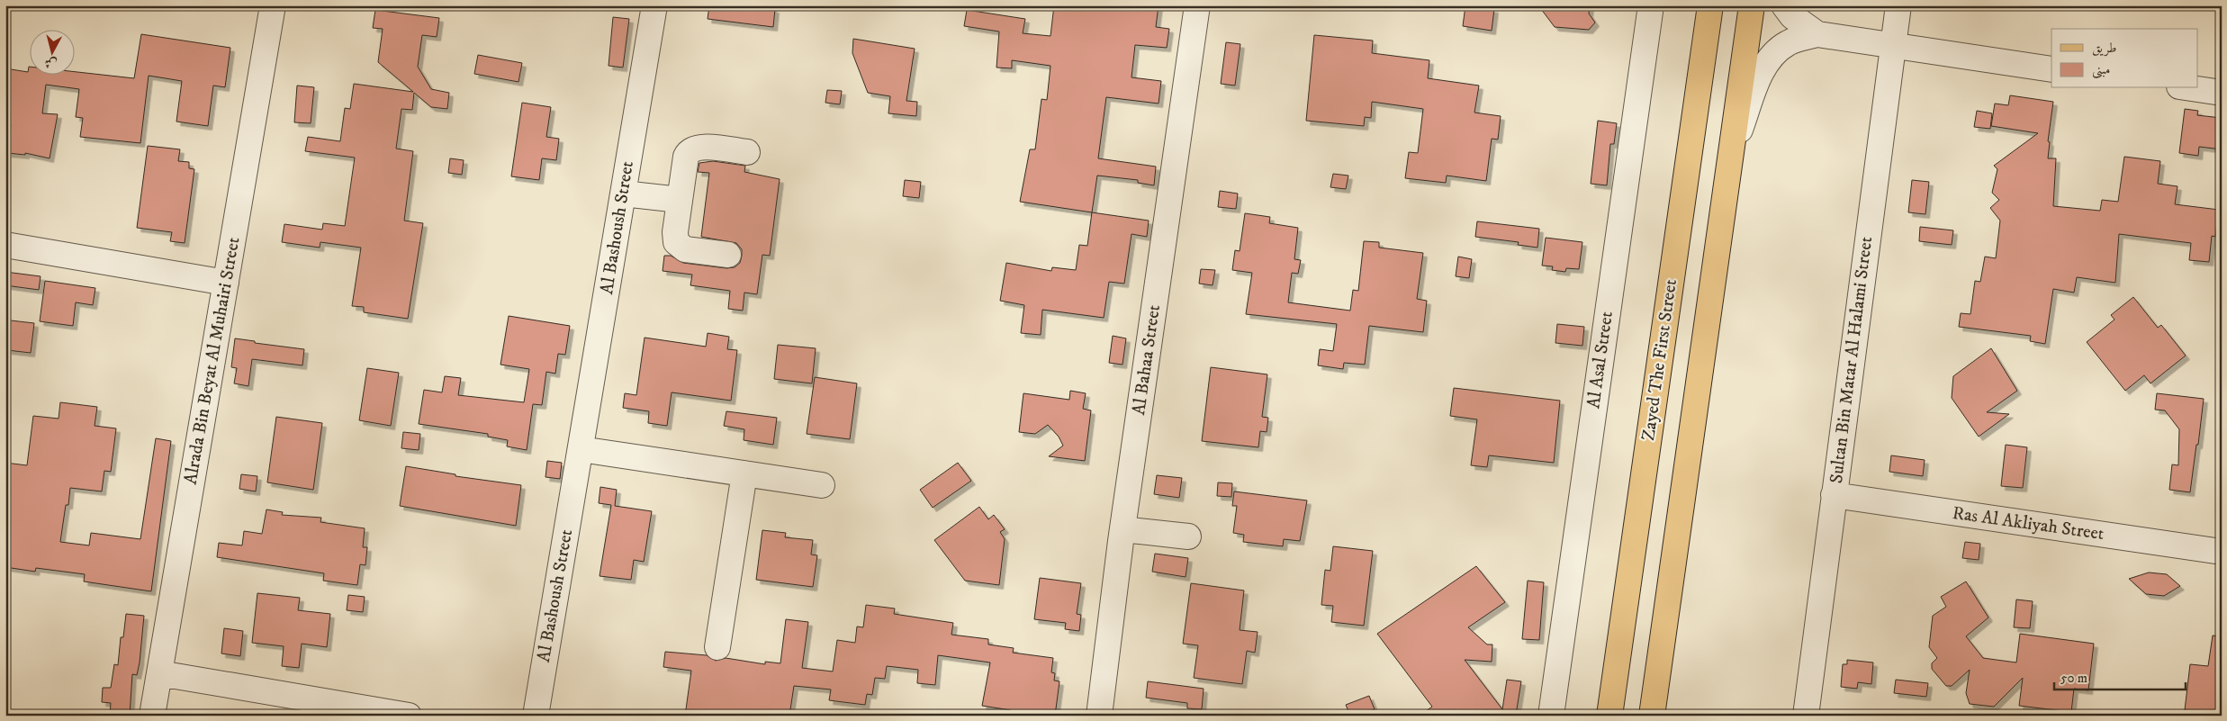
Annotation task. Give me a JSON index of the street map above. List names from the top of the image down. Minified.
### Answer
{"streets":{"main road":["Zayed The First Street"],"street":["Al Bashoush Street","Al Bahaa Street","Al Asal Street","Sultan Bin Matar Al Halami Street","Alrada Bin Beyat Al Muhairi Street","Ras Al Akliyah Street"]},"crossings":[["Sultan Bin Matar Al Halami Street","Ras Al Akliyah Street"]],"legend":["طريق","مبنى"],"scale_bar":"50 m","north":"bottom"}
